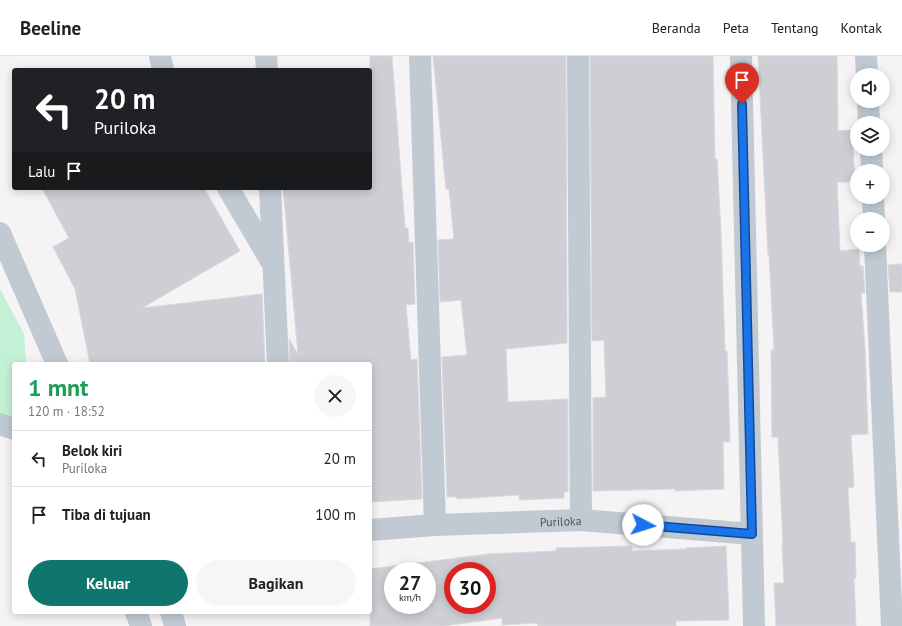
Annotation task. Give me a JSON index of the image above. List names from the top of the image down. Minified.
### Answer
{"streets":{"street":["Puriloka"]},"page":{"header":"Beeline","nav":["Beranda","Peta","Tentang","Kontak"],"map_buttons":["+","−"],"turn":["20 m","Puriloka"],"then":"Lalu","heading":["1 mnt","120 m · 18:52"],"list":[{"name":"Belok kiri","note":"Puriloka","value":"20 m"},{"name":"Tiba di tujuan","value":"100 m"}],"buttons":["Keluar","Bagikan"],"speed":"27 km/h","limit":"30"}}
